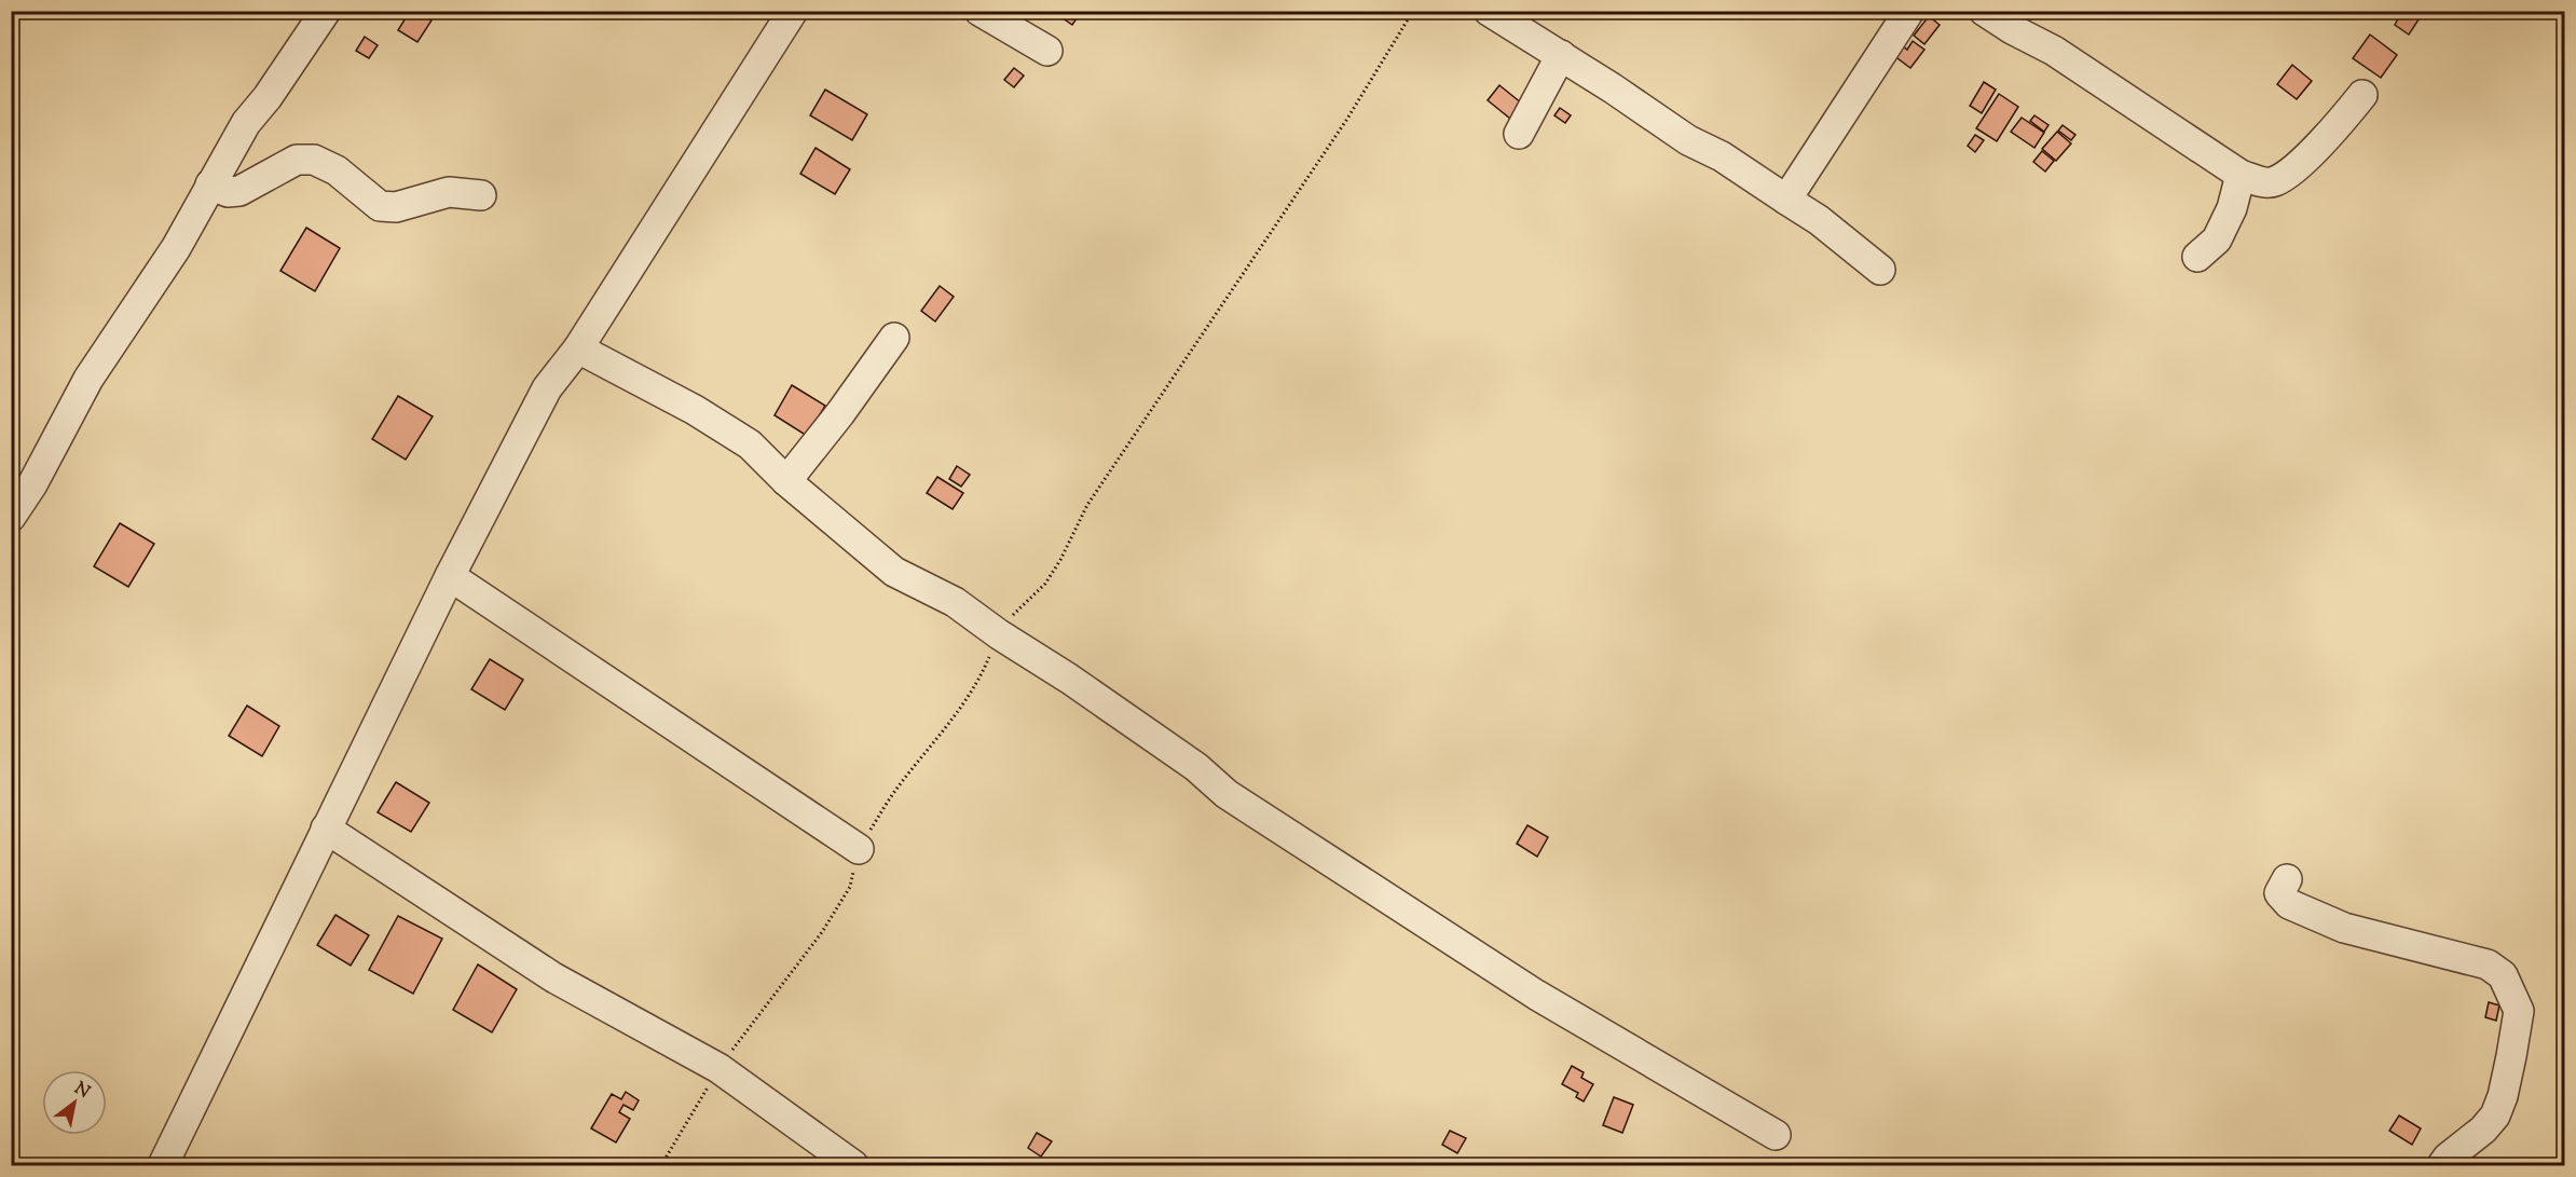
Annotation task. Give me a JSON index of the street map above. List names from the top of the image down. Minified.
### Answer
{"north":"top right"}
